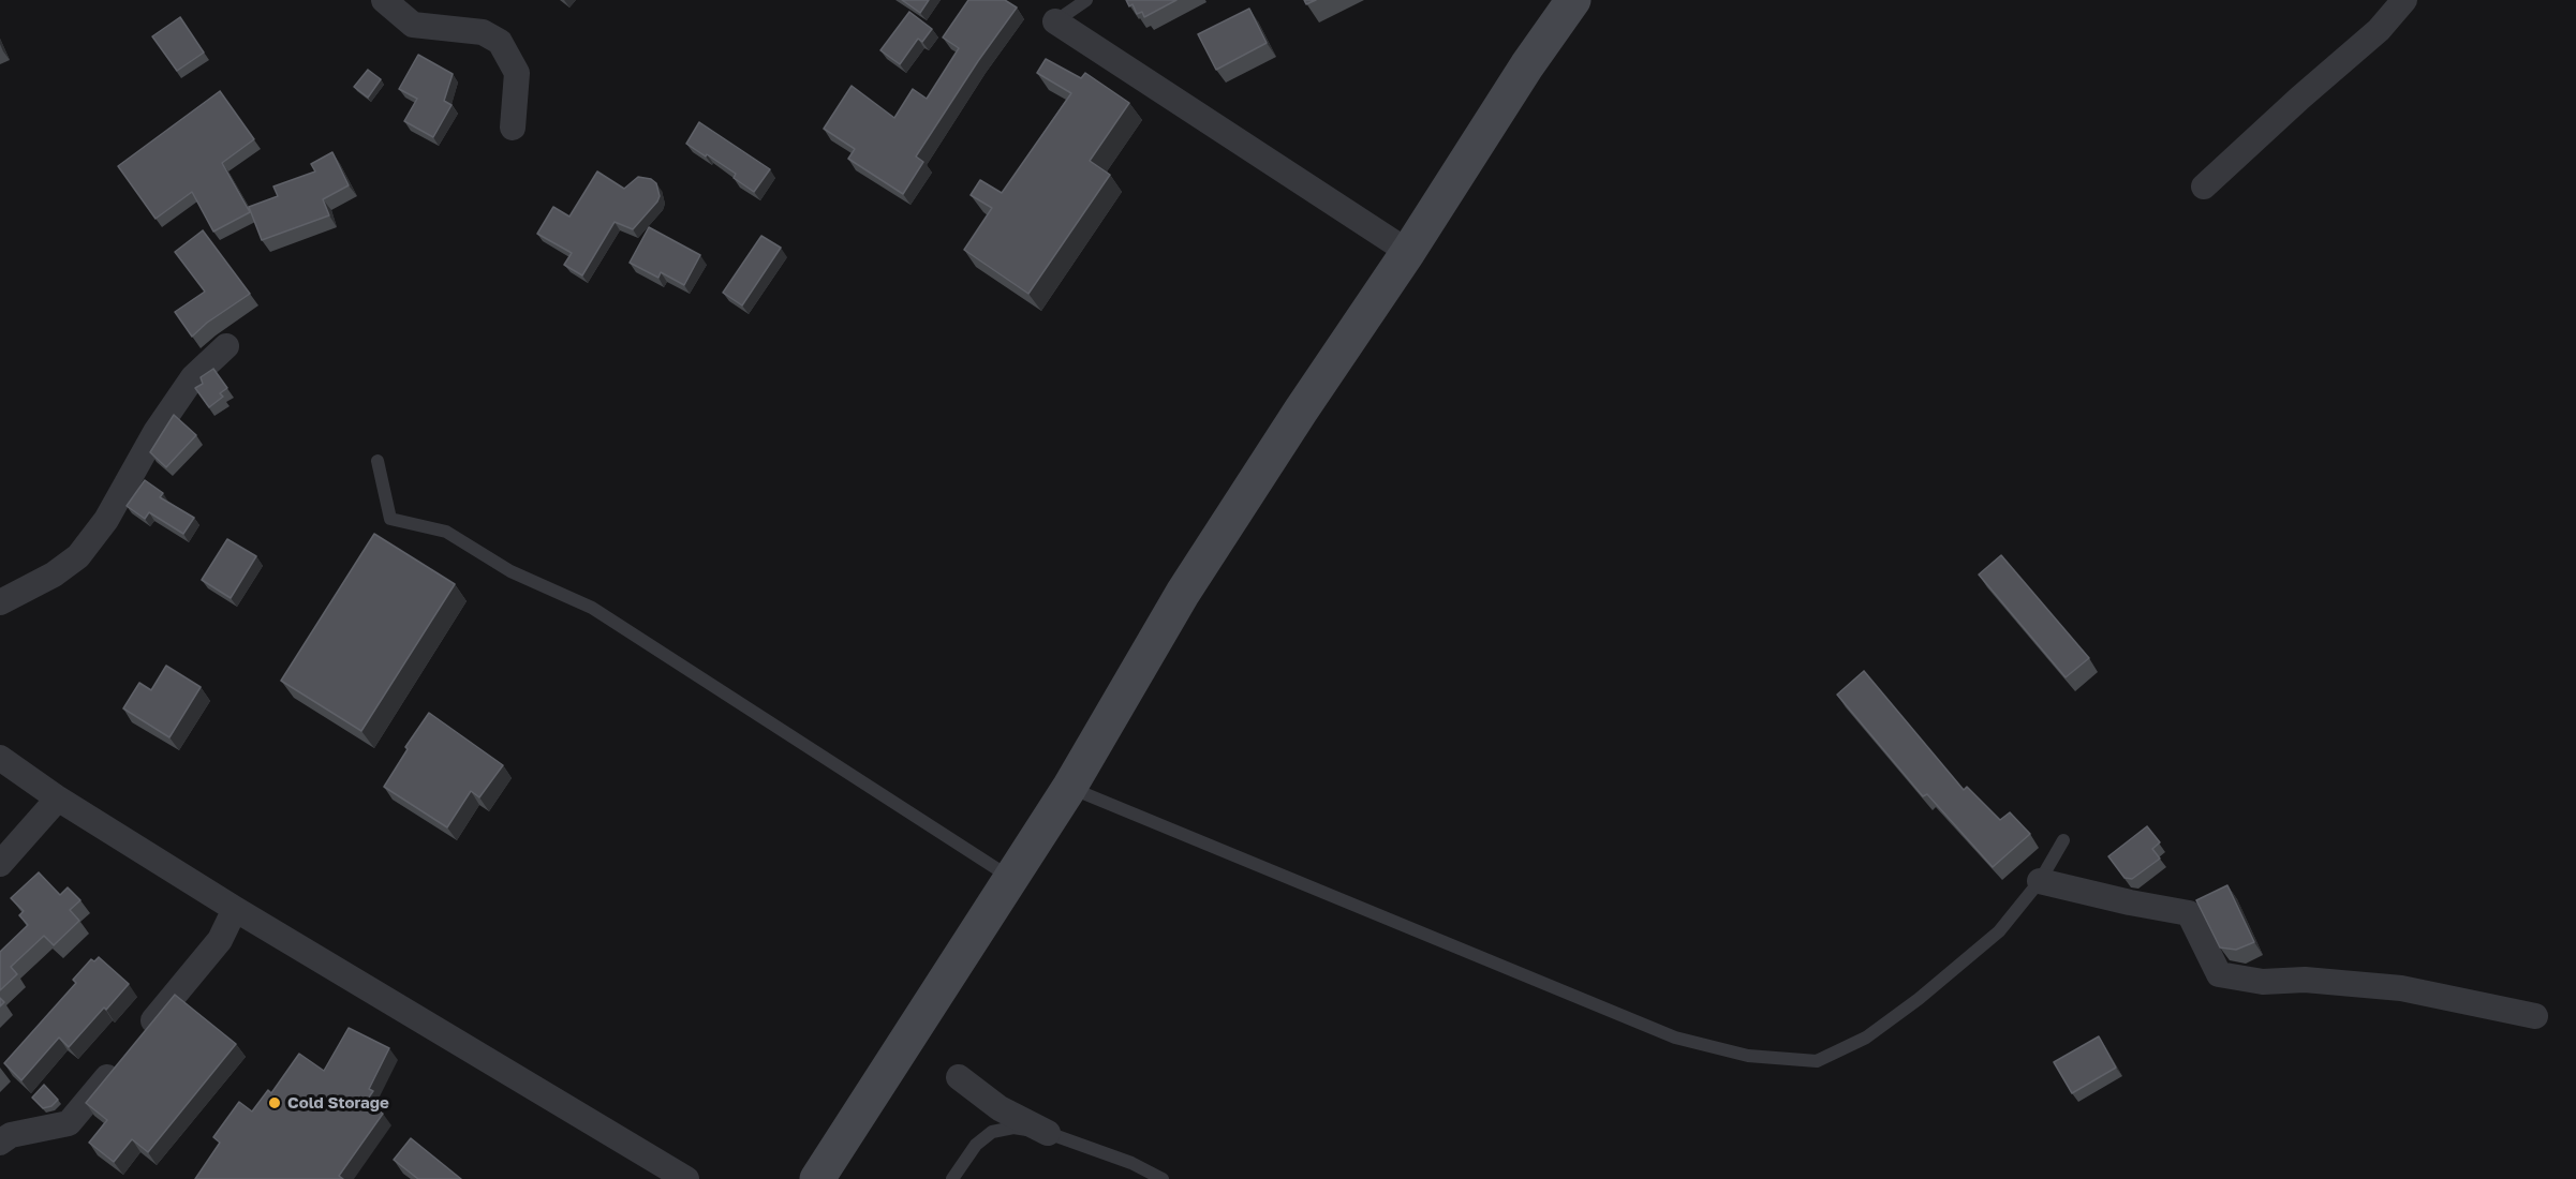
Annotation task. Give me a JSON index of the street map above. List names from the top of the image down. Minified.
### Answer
{"places":["Cold Storage"]}
